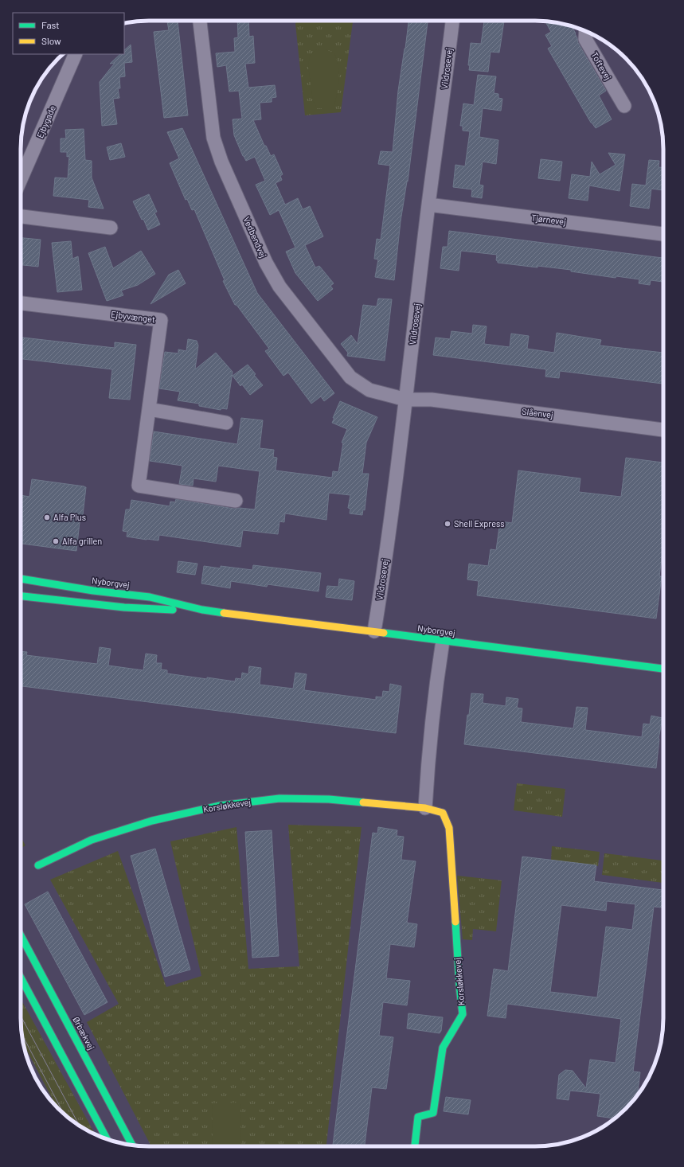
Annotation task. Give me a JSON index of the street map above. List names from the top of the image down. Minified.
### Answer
{"streets":{"street":["Toftevej","Vildrosevej","Ejbygade","Tjørnevej","Vedbendvej","Ejbyvænget","Slåenvej","Nyborgvej","Korsløkkevej","Ørbækvej"]},"crossings":[["Vildrosevej","Tjørnevej"],["Vildrosevej","Vedbendvej"],["Vildrosevej","Slåenvej"],["Vildrosevej","Nyborgvej"],["Vedbendvej","Slåenvej"]],"places":["Alfa Plus","Shell Express","Alfa grillen"],"legend":["Fast","Slow"]}
